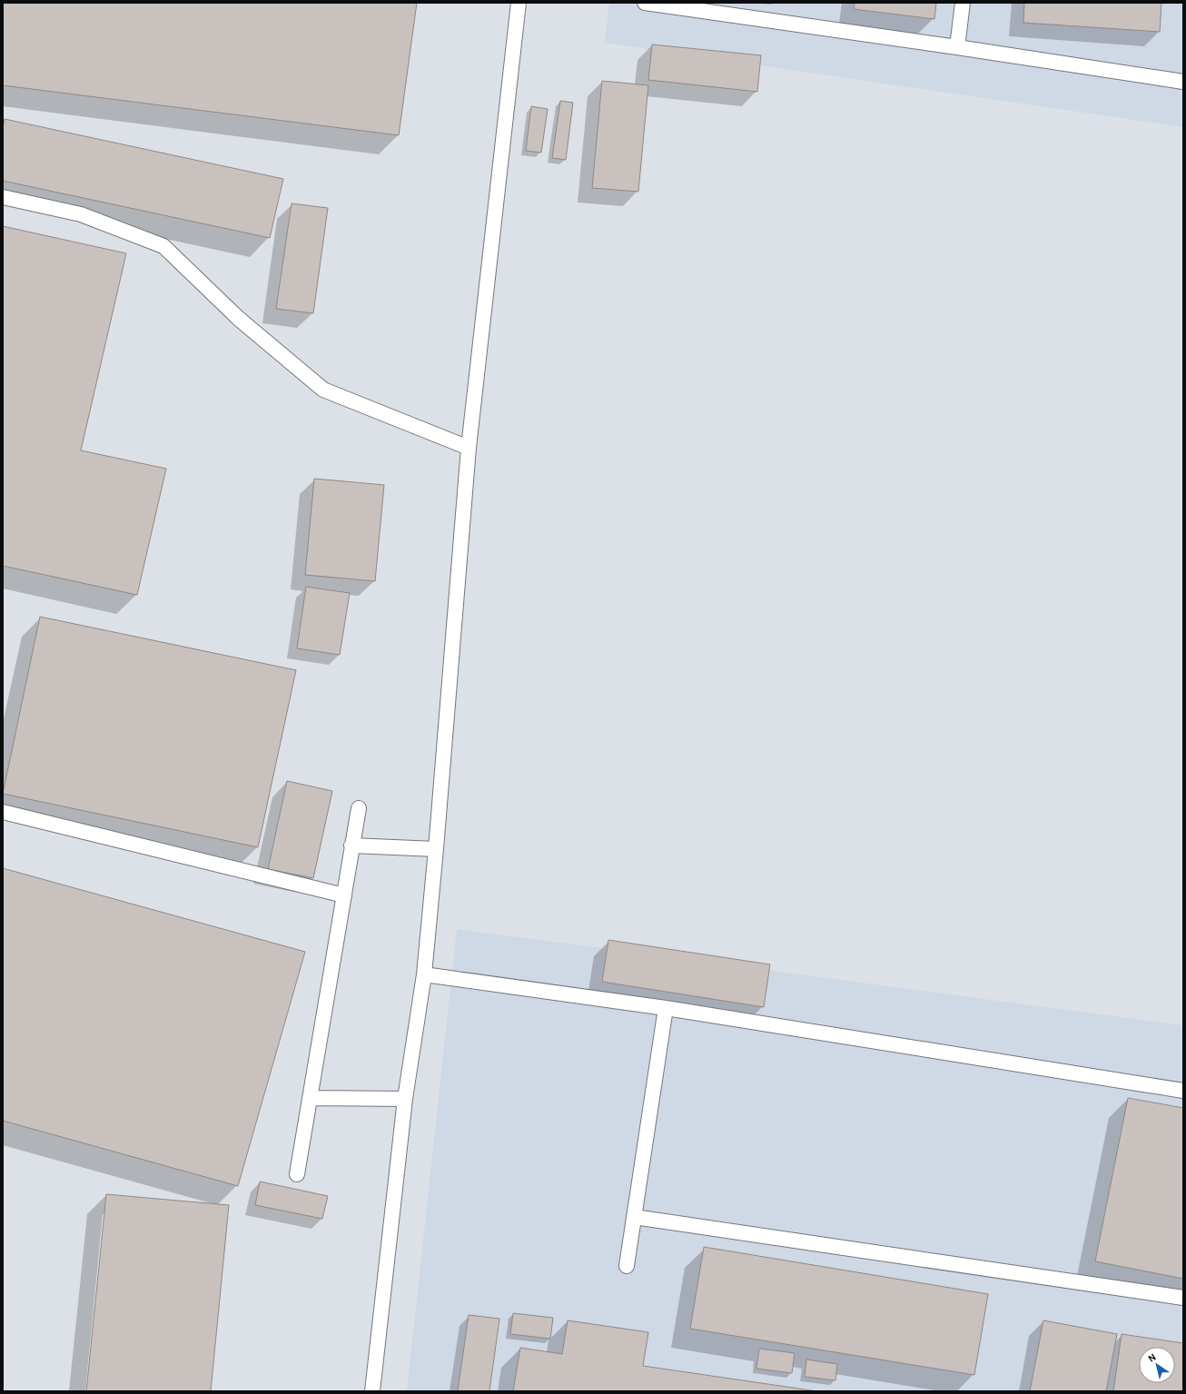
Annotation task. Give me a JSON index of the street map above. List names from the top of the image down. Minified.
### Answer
{"north":"top left"}
